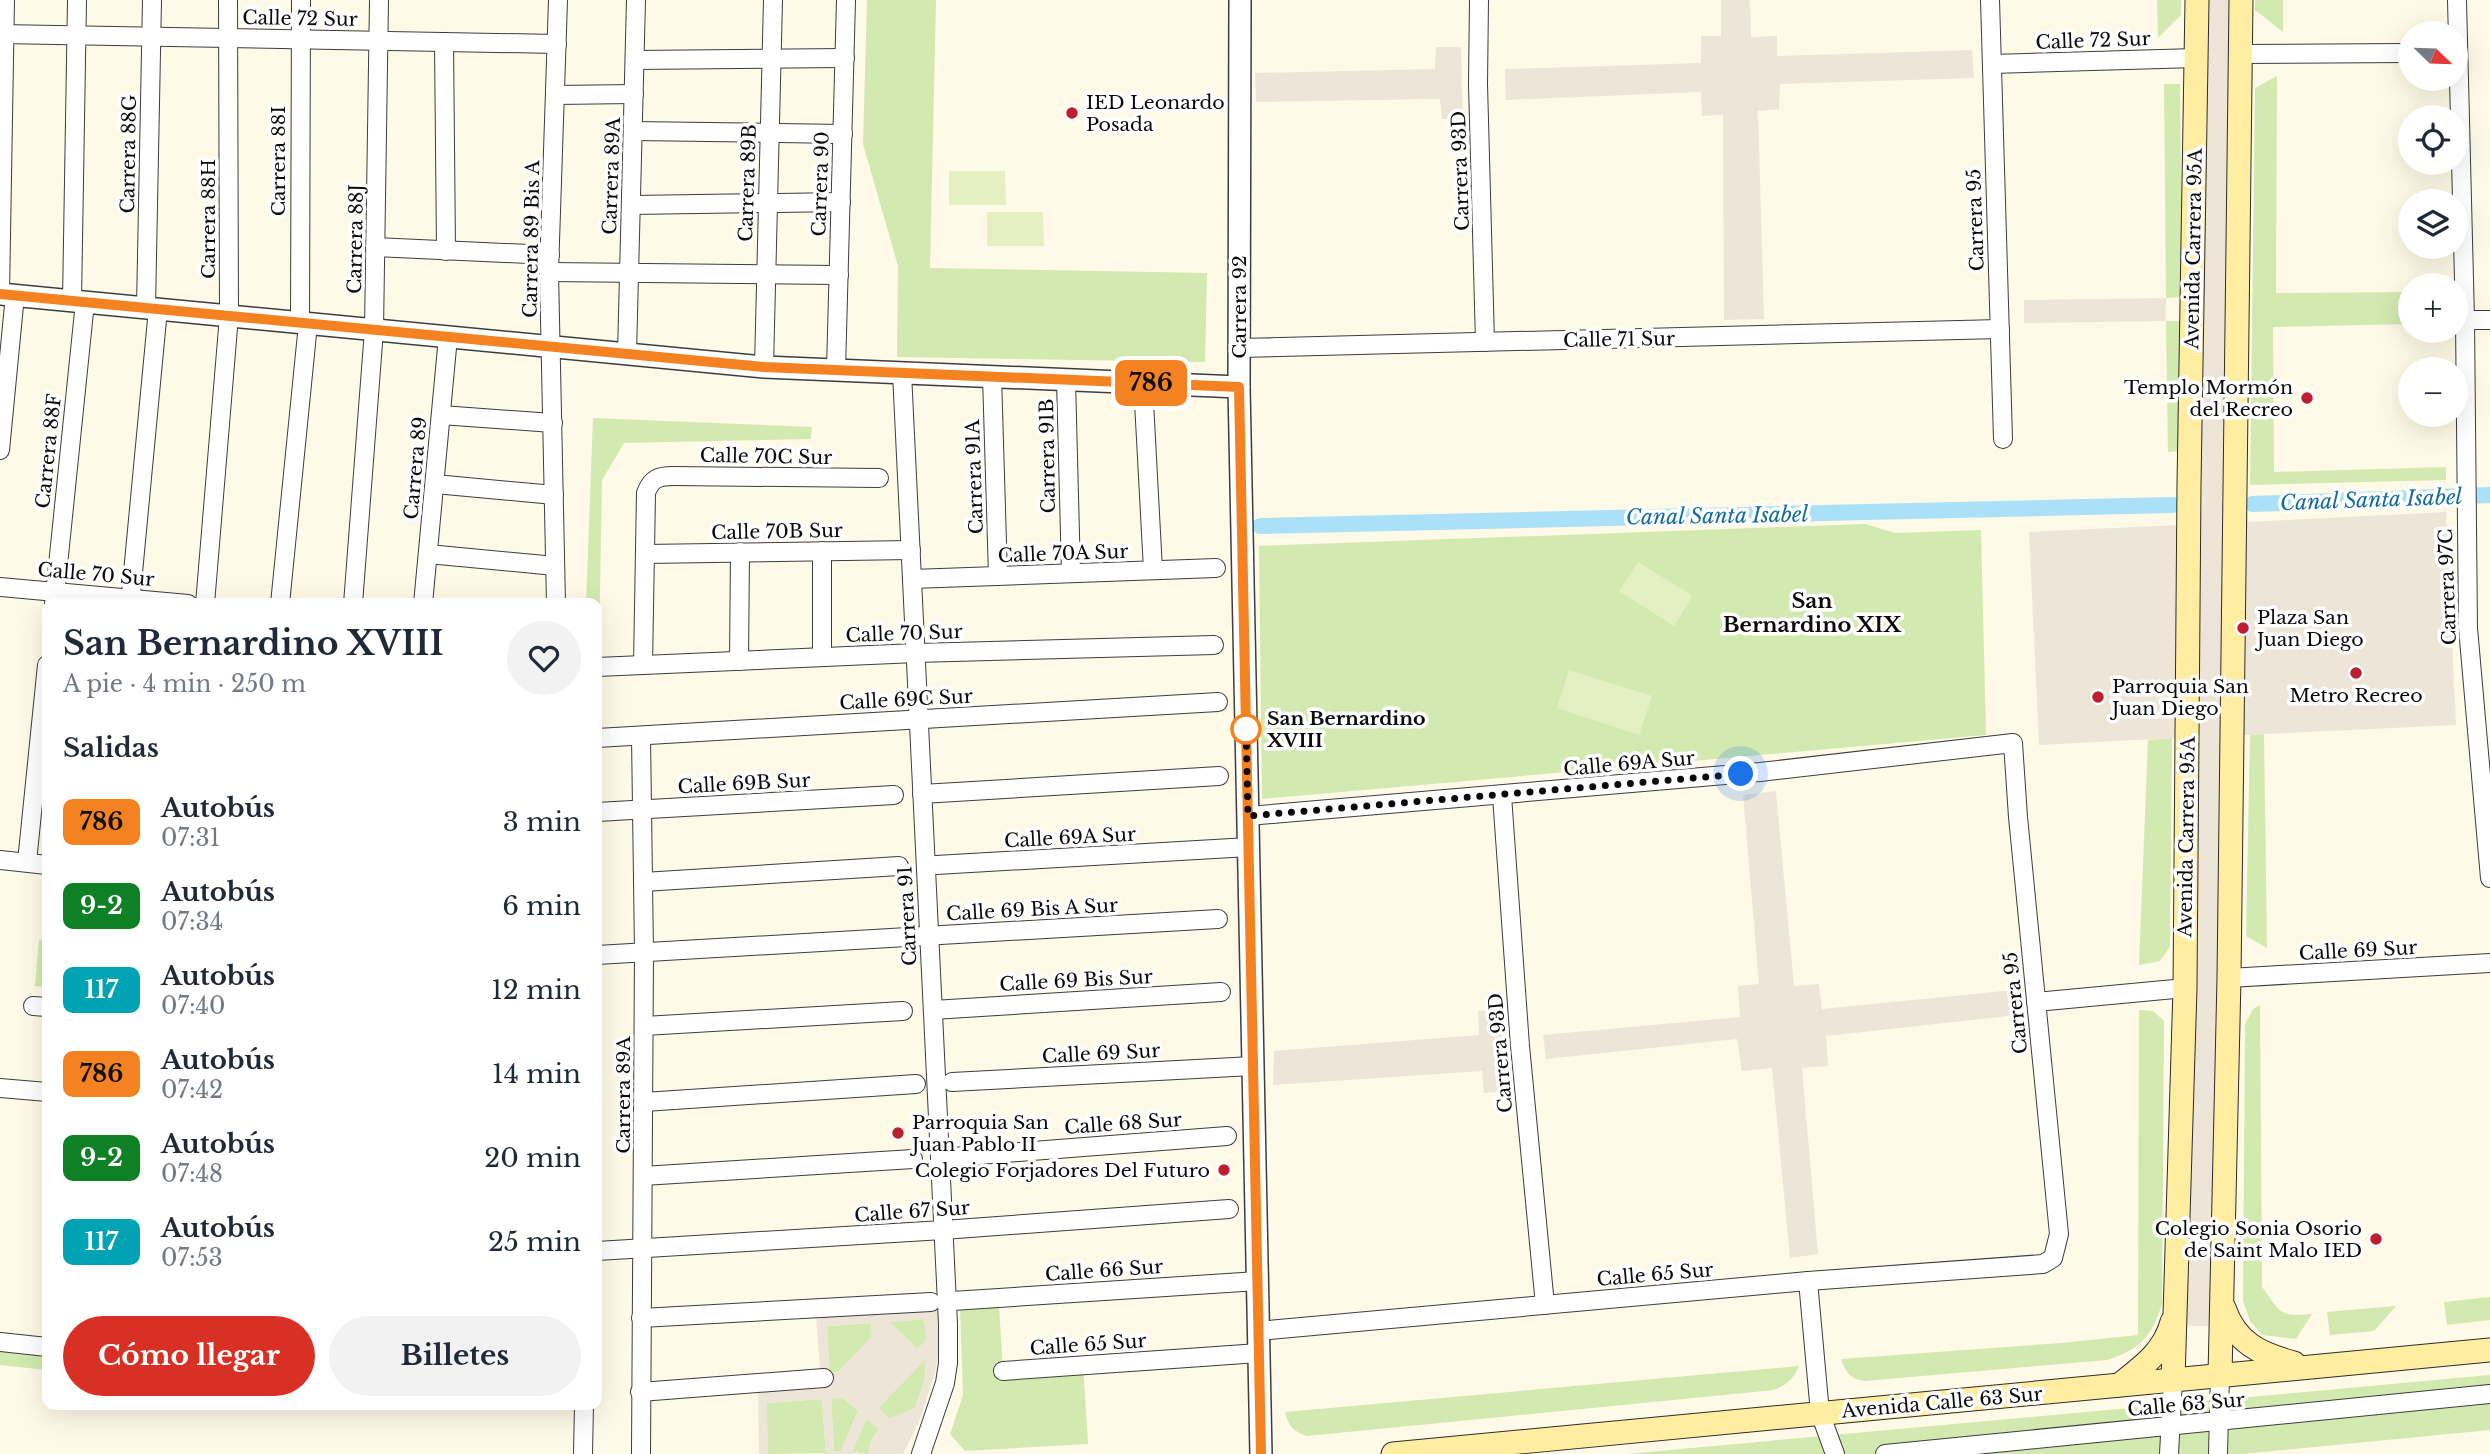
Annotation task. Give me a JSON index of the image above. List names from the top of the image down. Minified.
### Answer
{"streets":{"main road":["Avenida Carrera 95A","Avenida Calle 63 Sur"],"street":["Calle 72 Sur","Carrera 88G","Carrera 88I","Carrera 93D","Carrera 89A","Carrera 89B","Carrera 90","Carrera 88H","Carrera 95","Carrera 88J","Carrera 89 Bis A","Carrera 92","Calle 71 Sur","Carrera 88F","Calle 70C Sur","Carrera 91B","Carrera 89","Carrera 91A","Calle 70B Sur","Calle 70A Sur","Calle 70 Sur","Carrera 97C","Calle 69C Sur","Calle 69A Sur","Calle 69B Sur","Calle 69 Bis A Sur","Carrera 91","Calle 69 Sur","Calle 69 Bis Sur","Calle 68 Sur","Calle 67 Sur","Calle 66 Sur","Calle 65 Sur","Calle 63 Sur"]},"crossings":[["Calle 72 Sur","Carrera 88G"],["Calle 72 Sur","Carrera 88I"],["Calle 72 Sur","Carrera 88H"],["Calle 72 Sur","Carrera 95"],["Calle 72 Sur","Carrera 88J"],["Calle 72 Sur","Carrera 89 Bis A"],["Calle 72 Sur","Avenida Carrera 95A"],["Calle 72 Sur","Carrera 88F"],["Carrera 93D","Calle 71 Sur"],["Carrera 93D","Calle 69A Sur"],["Carrera 93D","Calle 65 Sur"],["Carrera 89A","Calle 69C Sur"],["Carrera 89A","Calle 69B Sur"],["Carrera 89A","Calle 69 Bis A Sur"],["Carrera 89A","Calle 67 Sur"],["Carrera 95","Calle 71 Sur"],["Carrera 95","Calle 69A Sur"],["Carrera 95","Calle 65 Sur"],["Avenida Carrera 95A","Avenida Calle 63 Sur"],["Carrera 92","Calle 71 Sur"],["Carrera 92","Calle 69A Sur"],["Carrera 92","Calle 69 Sur"],["Carrera 92","Calle 66 Sur"],["Carrera 92","Calle 65 Sur"],["Carrera 88F","Calle 70 Sur"],["Calle 70C Sur","Calle 70B Sur"],["Carrera 91B","Calle 70A Sur"],["Carrera 91A","Calle 70A Sur"],["Calle 70B Sur","Carrera 91"],["Calle 70A Sur","Carrera 91"],["Calle 70 Sur","Carrera 91"],["Calle 69C Sur","Carrera 91"],["Calle 69 Bis A Sur","Carrera 91"],["Carrera 91","Calle 69 Bis Sur"],["Carrera 91","Calle 68 Sur"],["Carrera 91","Calle 67 Sur"]],"districts":["San Bernardino XIX"],"water":["Canal Santa Isabel"],"places":["IED Leonardo Posada","Templo Mormón del Recreo","Plaza San Juan Diego","Metro Recreo","Parroquia San Juan Diego","San Bernardino XVIII","Parroquia San Juan Pablo II","Colegio Forjadores Del Futuro","Colegio Sonia Osorio de Saint Malo IED"],"lines":["bus line 786"],"north":"bottom right","page":{"on_map":"786","map_buttons":["+","−"],"heading":[["San Bernardino XVIII","A pie · 4 min · 250 m"],"Salidas"],"list":[{"mark":"786","name":"Autobús","note":"07:31","value":"3 min"},{"mark":"9-2","name":"Autobús","note":"07:34","value":"6 min"},{"mark":"117","name":"Autobús","note":"07:40","value":"12 min"},{"mark":"786","name":"Autobús","note":"07:42","value":"14 min"},{"mark":"9-2","name":"Autobús","note":"07:48","value":"20 min"},{"mark":"117","name":"Autobús","note":"07:53","value":"25 min"}],"buttons":["Cómo llegar","Billetes"]}}
